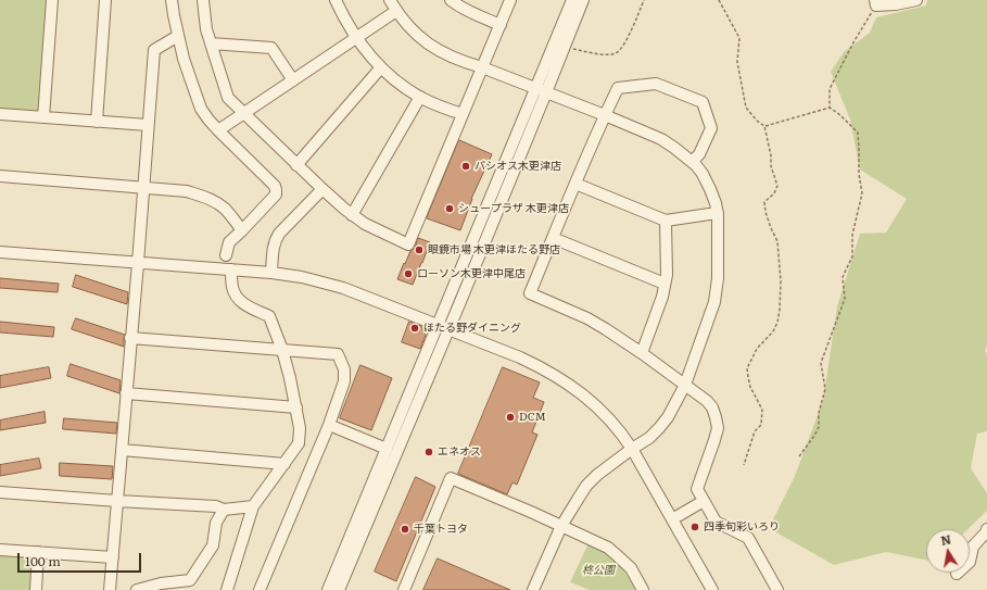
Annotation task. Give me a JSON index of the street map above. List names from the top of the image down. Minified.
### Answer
{"parks":["柊公園"],"places":["パシオス木更津店","シュープラザ 木更津店","眼鏡市場 木更津ほたる野店","ローソン木更津中尾店","ほたる野ダイニング","DCM","エネオス","四季旬彩いろり","千葉トヨタ"],"scale_bar":"100 m","north":"top"}
